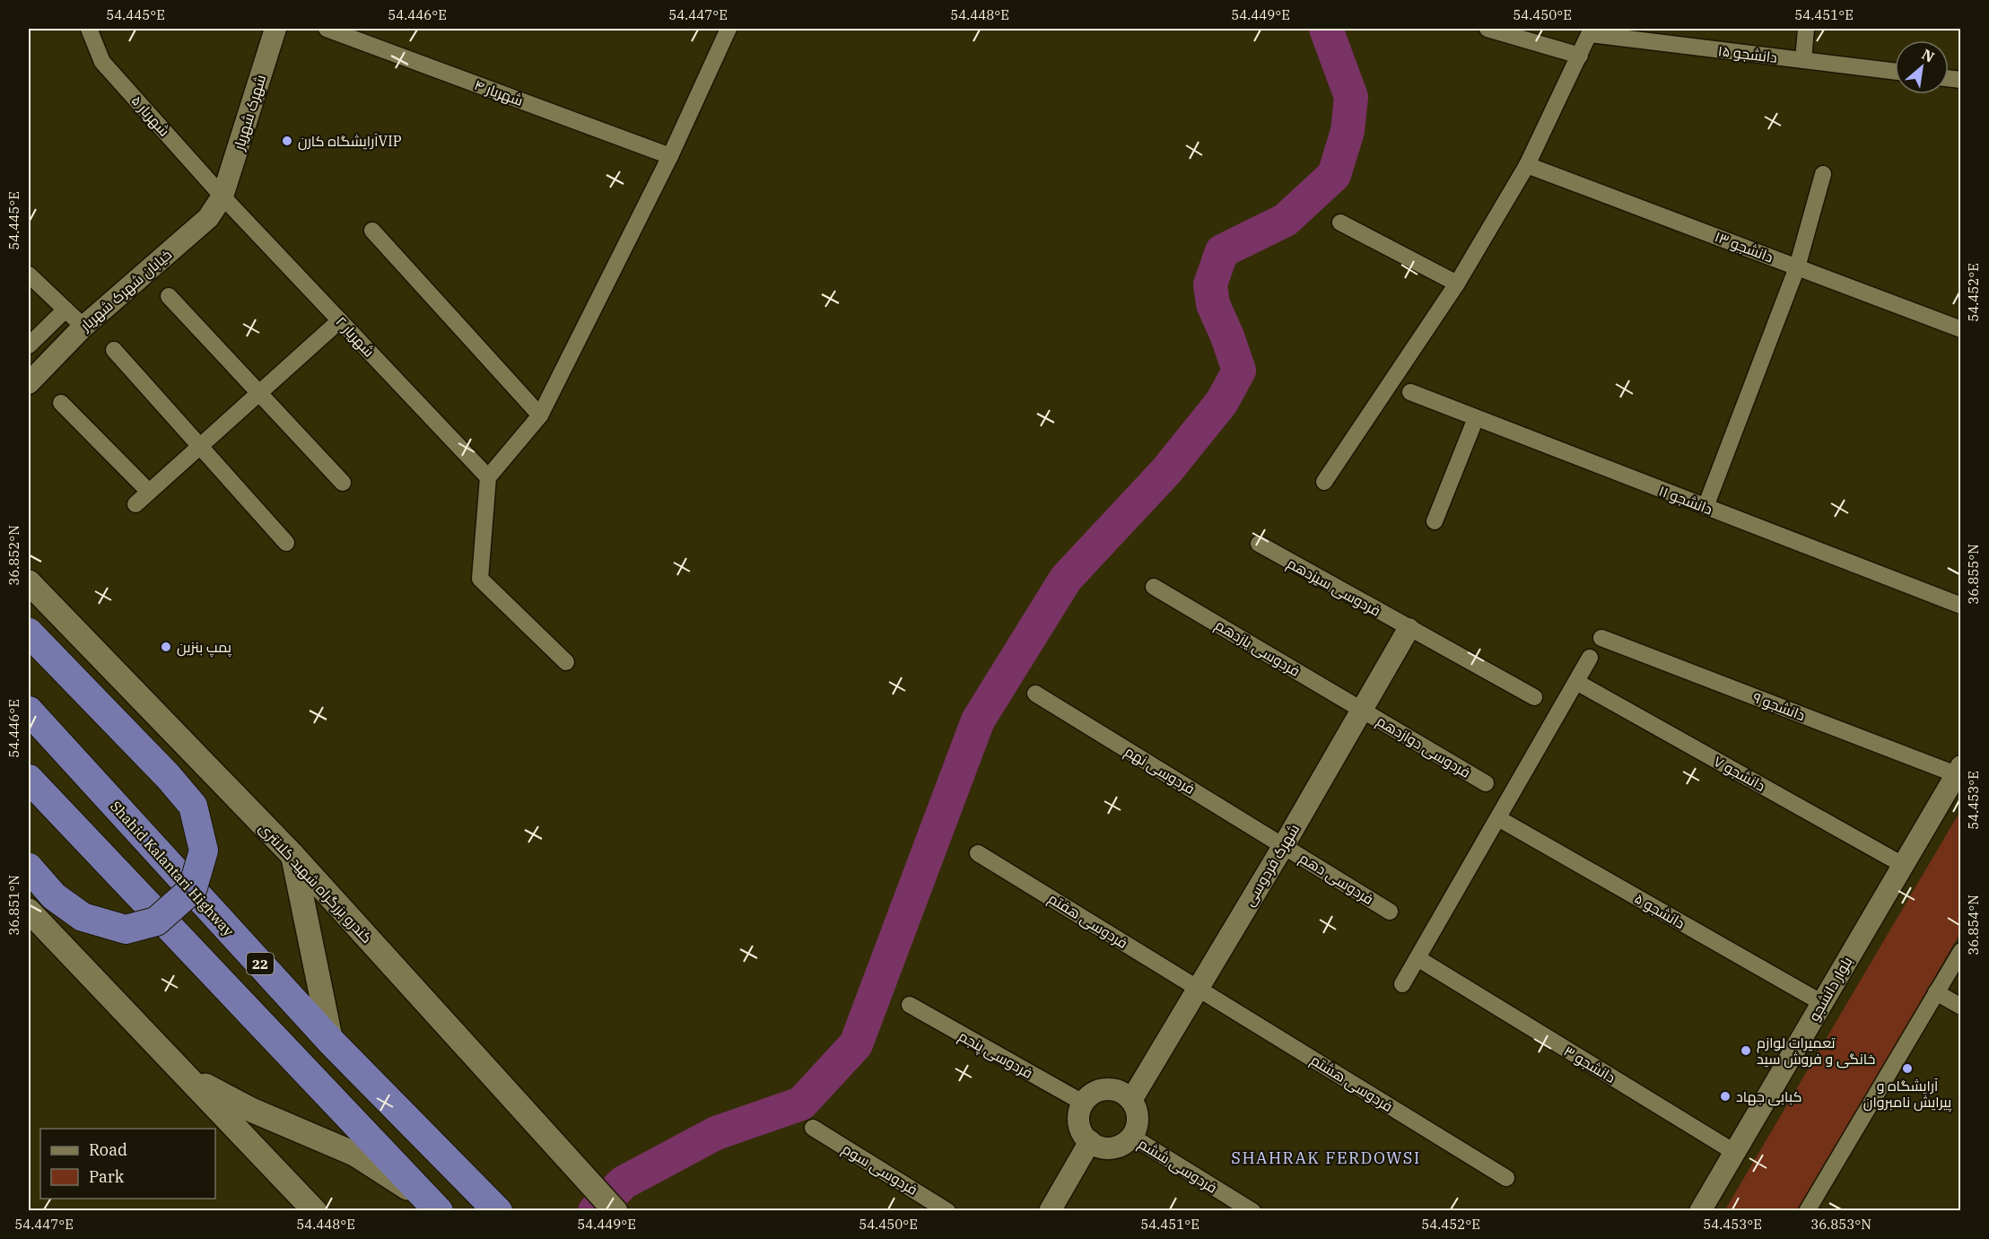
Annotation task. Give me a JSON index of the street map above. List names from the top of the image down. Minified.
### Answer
{"streets":{"highway":["Shahid Kalantari Highway","22"],"main road":["کندرو بزرگراه شهید کلانتری"],"street":["دانشجو ۱۵","شهریار ۴","شهرک شهریار","۵ شهریار","دانشجو ۱۳","خیابان شهرک شهریار","۲ شهریار","دانشجو ۱۱","فردوسی سیزدهم","فردوسی یازدهم","دانشجو ۹","فردوسی دوازدهم","فردوسی نهم","دانشجو ۷","شهرک فردوسی","فردوسی دهم","دانشجو ۵","فردوسی هفتم","بلوار دانشجو","فردوسی پنجم","دانشجو ۳","فردوسی هشتم","فردوسی ششم","فردوسی سوم"]},"crossings":[["شهرک شهریار","۵ شهریار"],["شهرک شهریار","خیابان شهرک شهریار"],["شهرک شهریار","۲ شهریار"],["۵ شهریار","خیابان شهرک شهریار"],["۵ شهریار","۲ شهریار"],["خیابان شهرک شهریار","۲ شهریار"],["فردوسی سیزدهم","شهرک فردوسی"],["فردوسی یازدهم","فردوسی دوازدهم"],["فردوسی یازدهم","شهرک فردوسی"],["دانشجو ۹","بلوار دانشجو"],["فردوسی دوازدهم","شهرک فردوسی"],["فردوسی نهم","شهرک فردوسی"],["فردوسی نهم","فردوسی دهم"],["دانشجو ۷","بلوار دانشجو"],["شهرک فردوسی","فردوسی دهم"],["شهرک فردوسی","فردوسی هفتم"],["شهرک فردوسی","فردوسی پنجم"],["شهرک فردوسی","فردوسی هشتم"],["شهرک فردوسی","فردوسی ششم"],["دانشجو ۵","بلوار دانشجو"],["فردوسی هفتم","فردوسی هشتم"],["بلوار دانشجو","دانشجو ۳"],["فردوسی پنجم","فردوسی ششم"]],"districts":["SHAHRAK FERDOWSI"],"places":["آرایشگاه کارنVIP","پمپ بنزین","تعمیرات لوازم خانگی و فروش سید","آرایشگاه و پیرایش نامبروان","کبابی جهاد"],"legend":["Road","Park"],"north":"top right","coordinates":["54.445°E","54.446°E","54.447°E","54.448°E","54.449°E","54.450°E","54.451°E","54.452°E","36.852°N","36.855°N","54.453°E","36.851°N","36.854°N","36.853°N"]}
